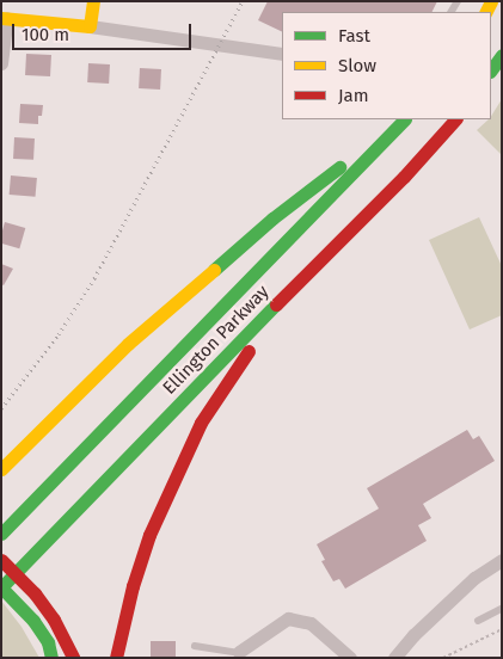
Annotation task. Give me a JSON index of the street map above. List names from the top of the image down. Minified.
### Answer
{"streets":{"main road":["Ellington Parkway"]},"legend":["Fast","Slow","Jam"],"scale_bar":"100 m"}
